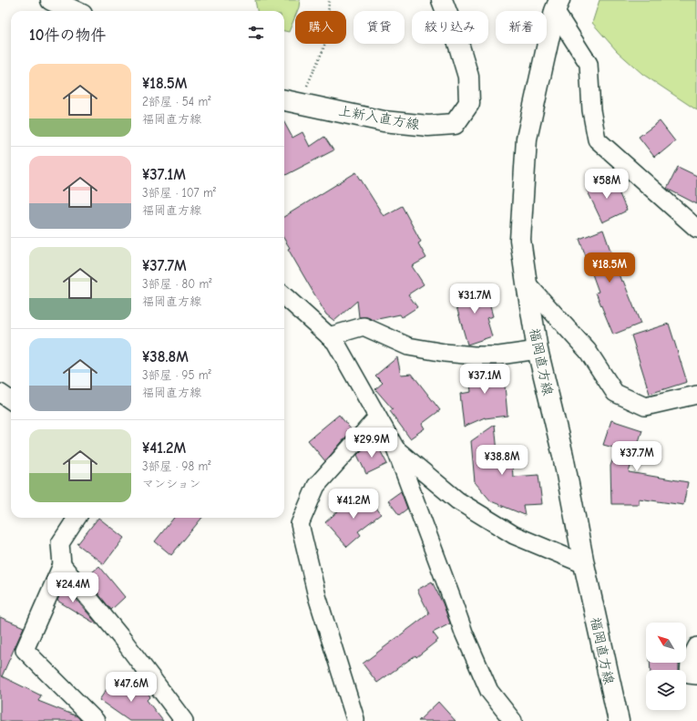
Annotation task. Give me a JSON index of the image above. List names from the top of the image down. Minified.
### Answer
{"streets":{"main road":["上新入直方線","福岡直方線"]},"north":"top left","page":{"chip":["購入","賃貸","絞り込み","新着"],"heading":"10件の物件","list":[{"name":"¥18.5M","note":"2部屋 · 54 m² · 福岡直方線"},{"name":"¥37.1M","note":"3部屋 · 107 m² · 福岡直方線"},{"name":"¥37.7M","note":"3部屋 · 80 m² · 福岡直方線"},{"name":"¥38.8M","note":"3部屋 · 95 m² · 福岡直方線"},{"name":"¥41.2M","note":"3部屋 · 98 m² · マンション"}],"price":["¥58M","¥18.5M","¥31.7M","¥37.1M","¥29.9M","¥37.7M","¥38.8M","¥41.2M","¥24.4M","¥47.6M"]}}
